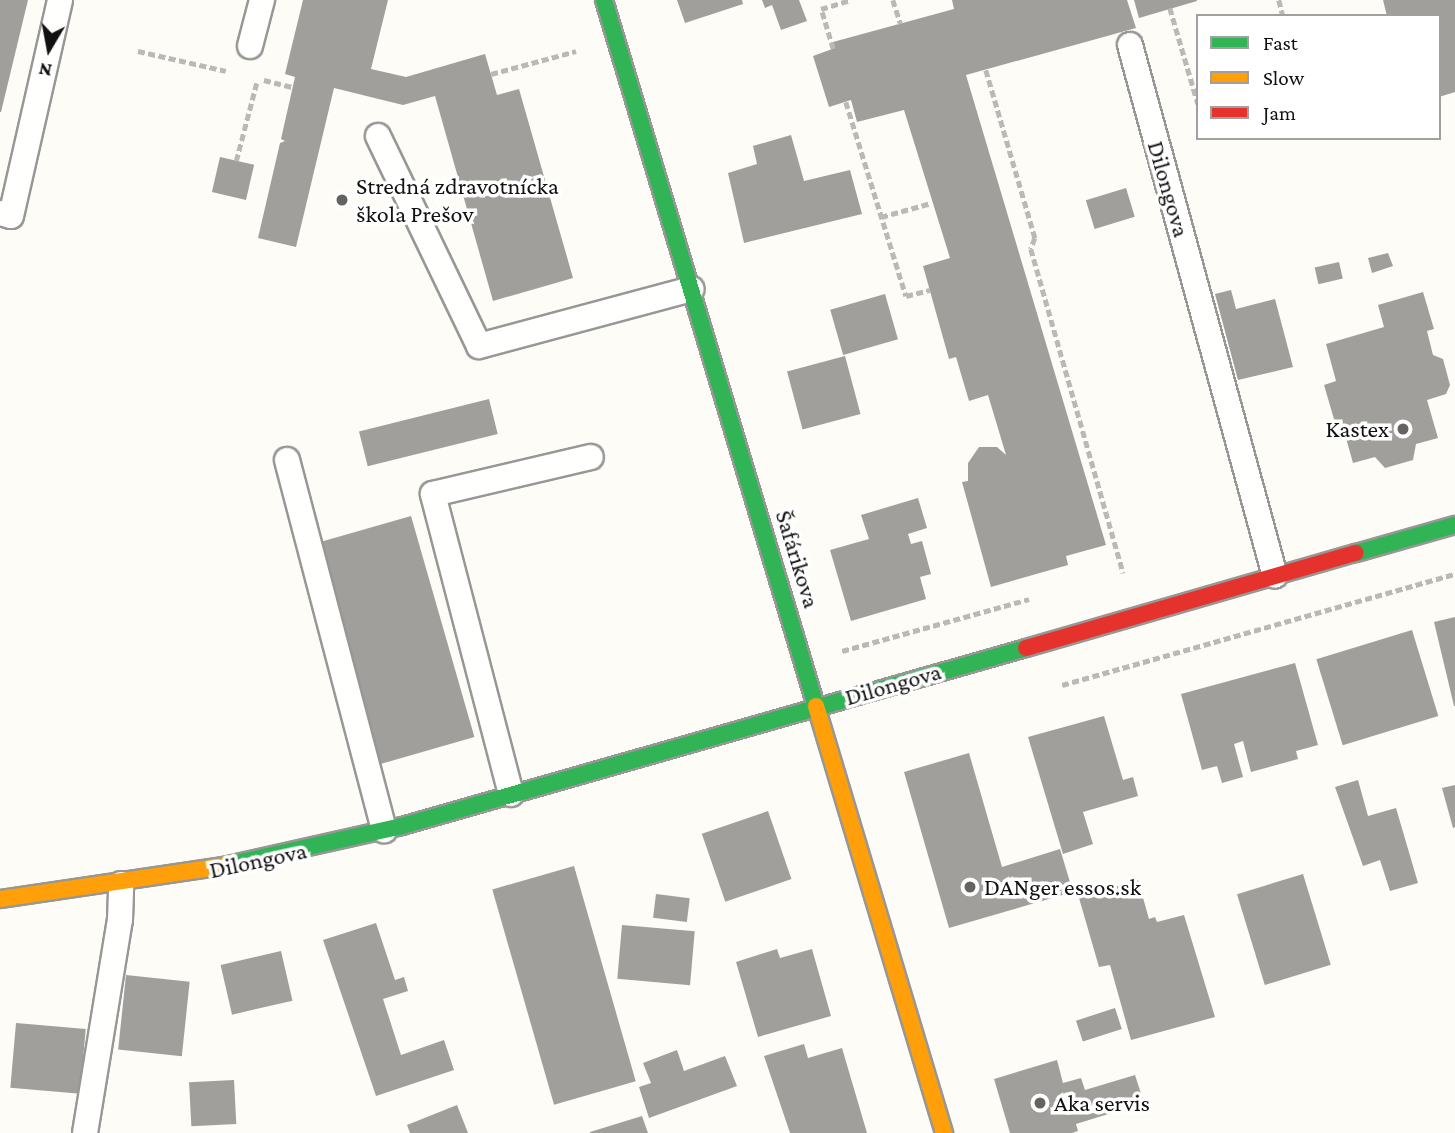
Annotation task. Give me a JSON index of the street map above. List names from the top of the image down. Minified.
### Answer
{"streets":{"street":["Dilongova","Šafárikova"]},"crossings":[["Dilongova","Šafárikova"]],"places":["Stredná zdravotnícka škola Prešov","Kastex","DANger essos.sk","Aka servis"],"legend":["Fast","Slow","Jam"],"north":"bottom"}
